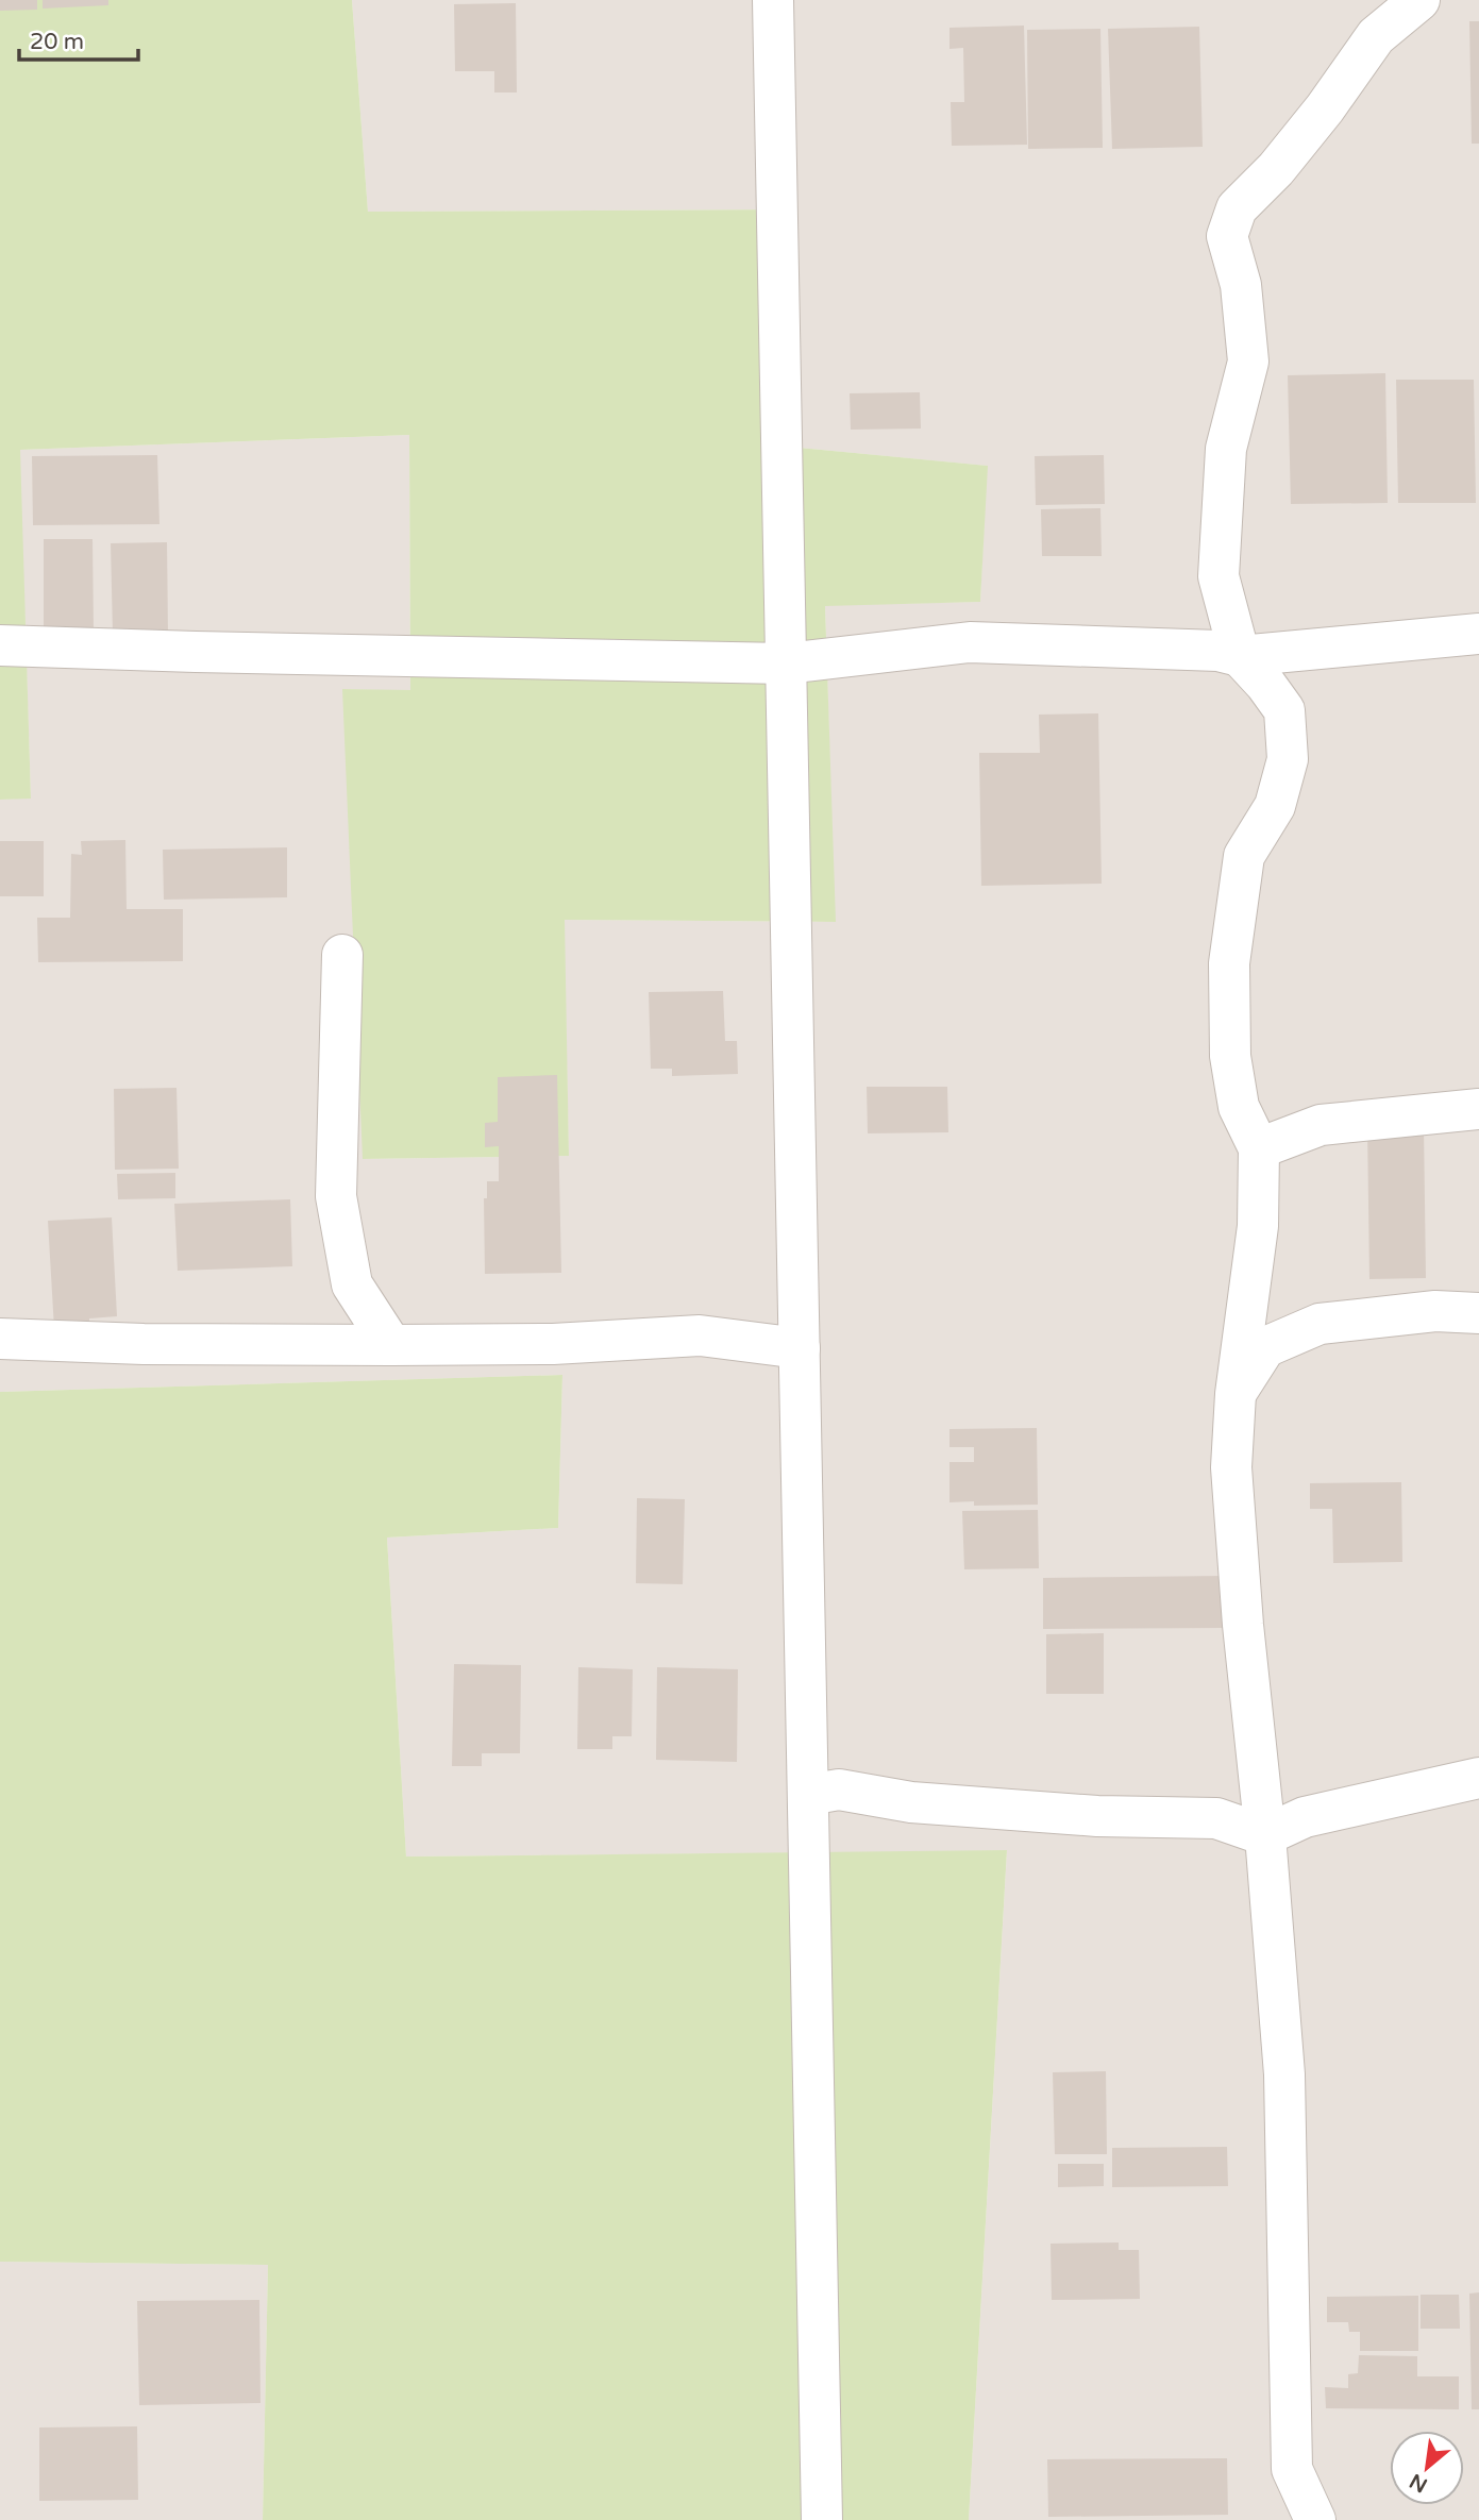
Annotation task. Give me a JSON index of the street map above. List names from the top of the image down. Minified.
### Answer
{"scale_bar":"20 m","north":"bottom left"}
